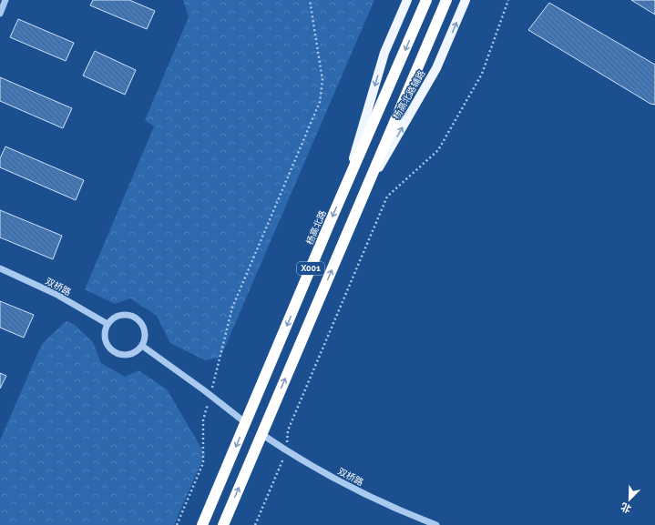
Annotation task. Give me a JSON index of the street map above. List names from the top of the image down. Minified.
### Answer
{"streets":{"highway":["杨高北路","X001"],"main road":["杨高北路辅路"],"street":["双桥路"]},"crossings":[["杨高北路辅路","X001"],["杨高北路","X001"],["X001","双桥路"]],"north":"bottom left"}
